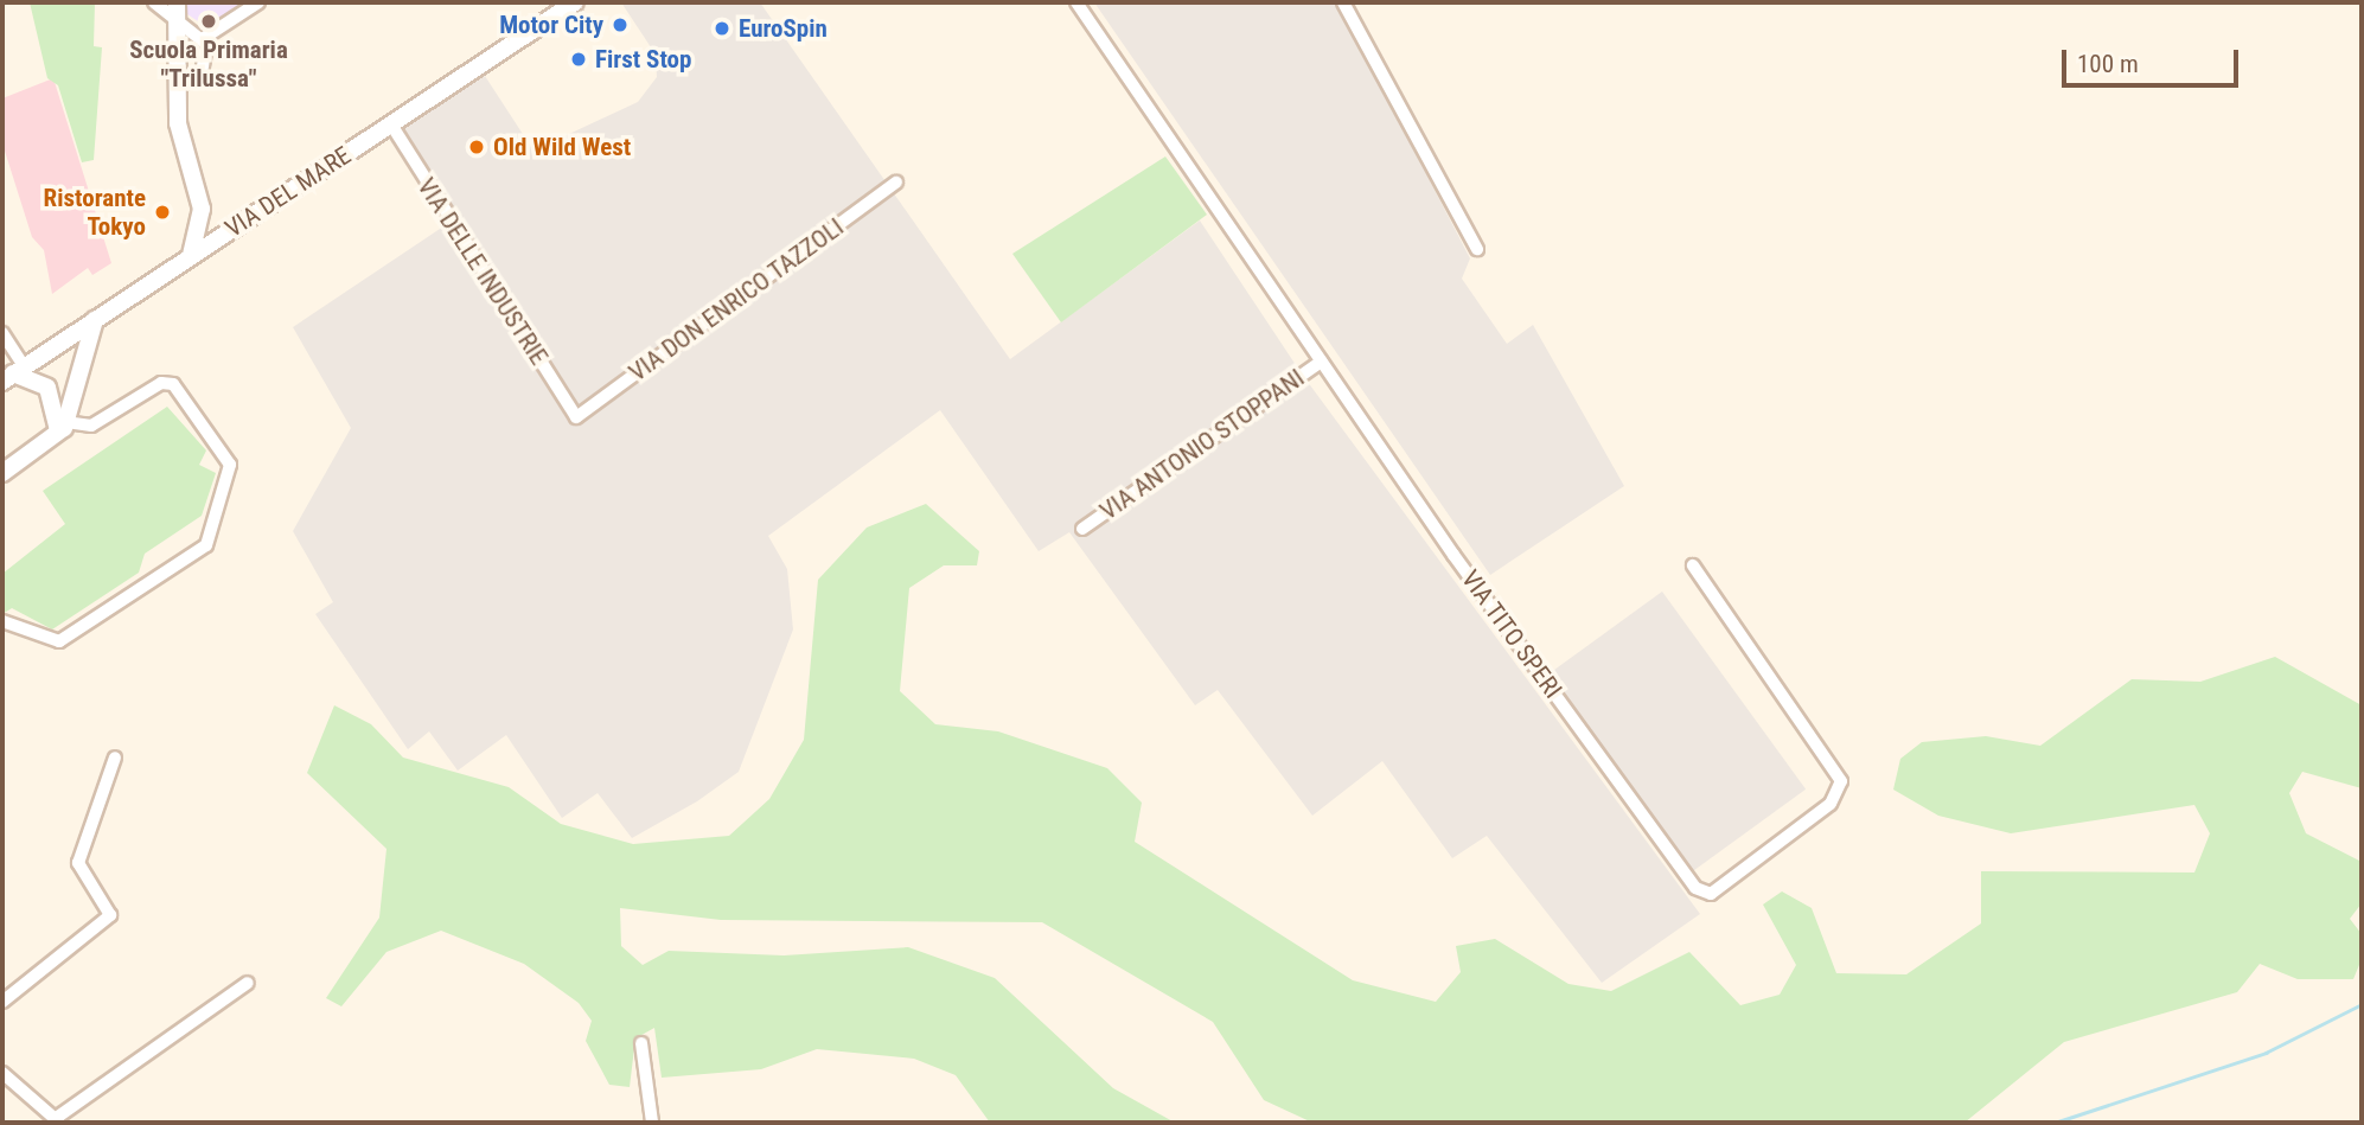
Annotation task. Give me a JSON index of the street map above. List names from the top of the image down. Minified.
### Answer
{"streets":{"main road":["VIA DEL MARE"],"street":["VIA DELLE INDUSTRIE","VIA DON ENRICO TAZZOLI","VIA ANTONIO STOPPANI","VIA TITO SPERI"]},"crossings":[["VIA DEL MARE","VIA DELLE INDUSTRIE"],["VIA DELLE INDUSTRIE","VIA DON ENRICO TAZZOLI"],["VIA ANTONIO STOPPANI","VIA TITO SPERI"]],"places":["Scuola Primaria \"Trilussa\"","Motor City","EuroSpin","First Stop","Old Wild West","Ristorante Tokyo"],"scale_bar":"100 m"}
